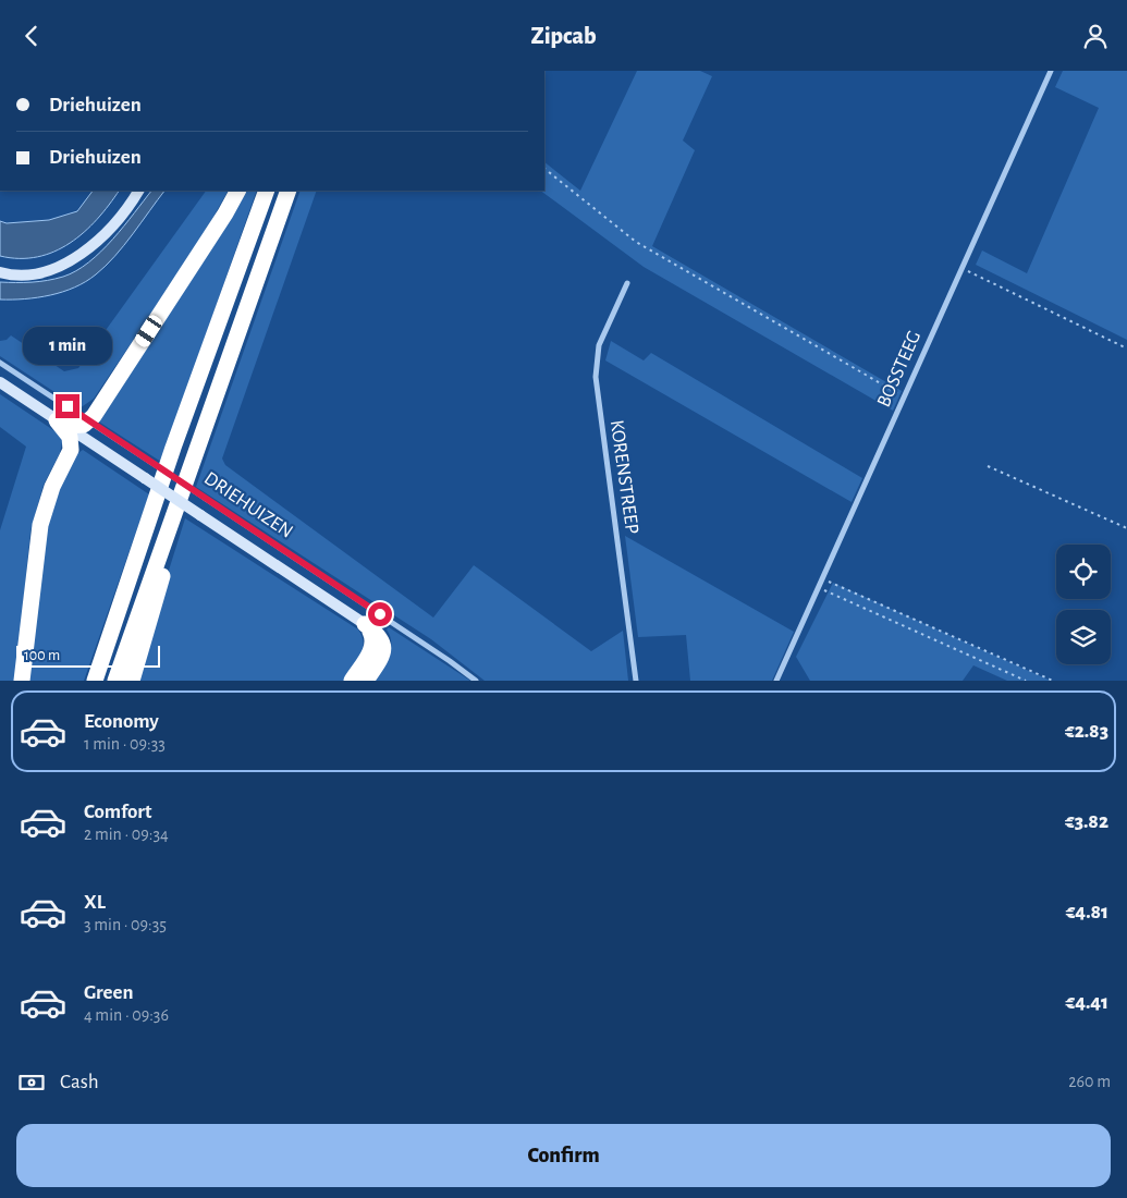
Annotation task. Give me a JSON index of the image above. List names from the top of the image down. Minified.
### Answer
{"streets":{"main road":["DRIEHUIZEN"],"street":["BOSSTEEG","KORENSTREEP"]},"scale_bar":"100 m","page":{"header":"Zipcab","banner":["Driehuizen","Driehuizen"],"bubble":"1 min","scale":"100 m","list":[{"name":"Economy","note":"1 min · 09:33","value":"€2.83"},{"name":"Comfort","note":"2 min · 09:34","value":"€3.82"},{"name":"XL","note":"3 min · 09:35","value":"€4.81"},{"name":"Green","note":"4 min · 09:36","value":"€4.41"}],"pay":["Cash","260 m"],"buttons":"Confirm"}}
